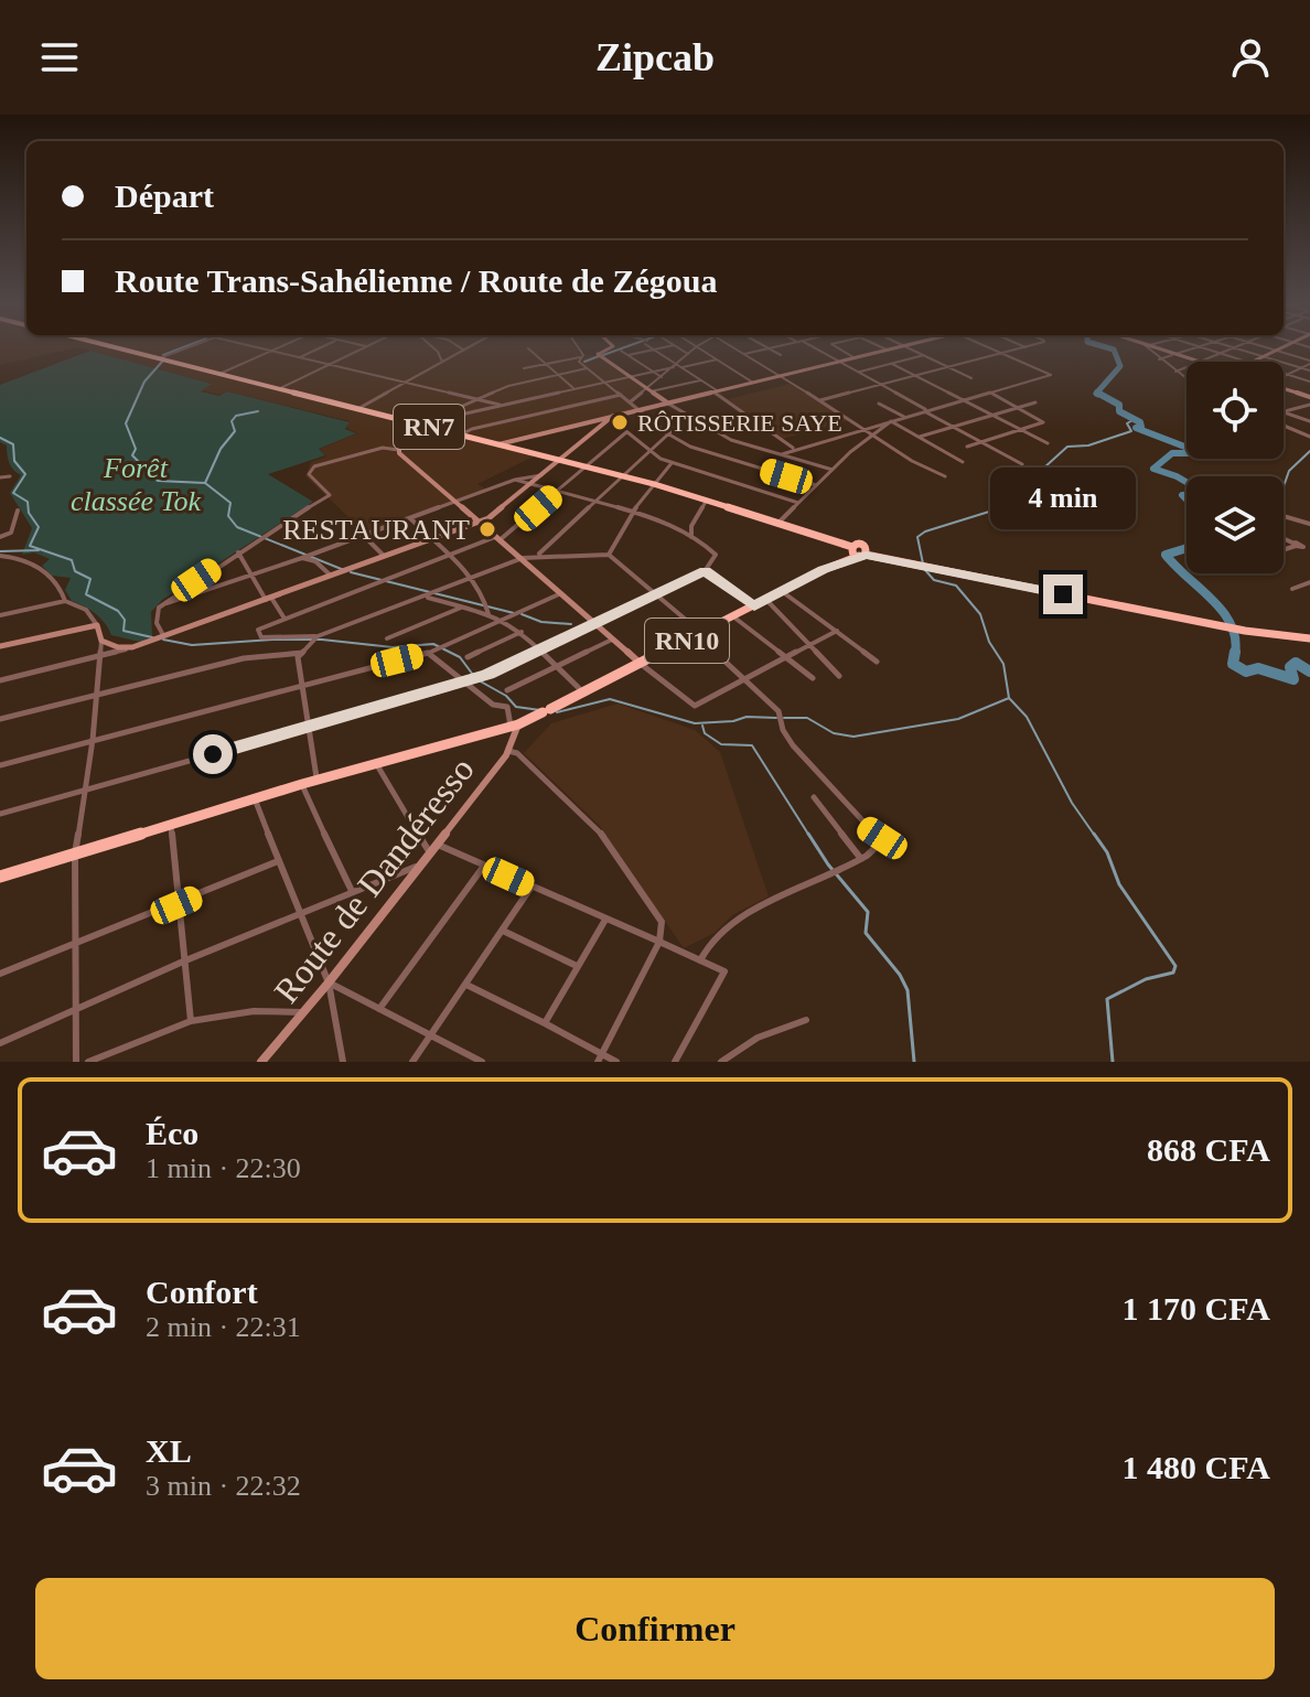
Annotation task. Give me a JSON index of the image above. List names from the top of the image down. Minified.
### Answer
{"streets":{"highway":["RN7","RN10"],"street":["Route de Dandéresso"]},"crossings":[["RN7","RN10"],["RN10","Route de Dandéresso"]],"parks":["Forêt classée Tok"],"places":["RÔTISSERIE SAYE","RESTAURANT"],"page":{"header":"Zipcab","banner":["Départ","Route Trans-Sahélienne / Route de Zégoua"],"bubble":"4 min","list":[{"name":"Éco","note":"1 min · 22:30","value":"868 CFA"},{"name":"Confort","note":"2 min · 22:31","value":"1 170 CFA"},{"name":"XL","note":"3 min · 22:32","value":"1 480 CFA"}],"buttons":"Confirmer"}}
